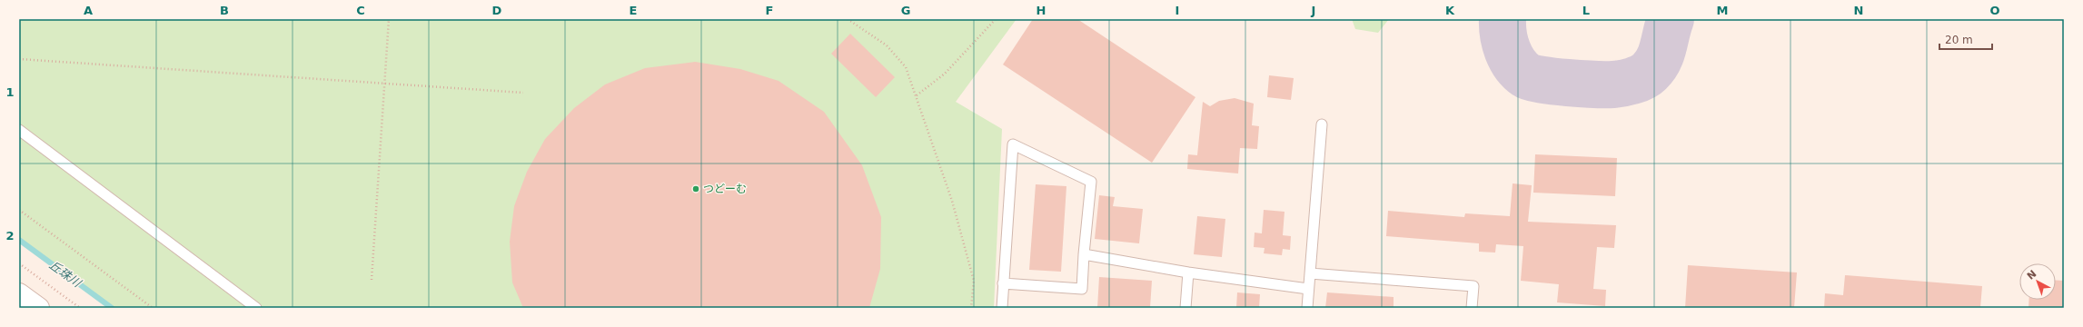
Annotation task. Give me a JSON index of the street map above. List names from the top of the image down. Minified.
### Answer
{"water":["丘珠川"],"places":["つどーむ"],"scale_bar":"20 m","north":"top left","grid":{"columns":["A","B","C","D","E","F","G","H","I","J","K","L","M","N","O"],"rows":["1","2"]}}
